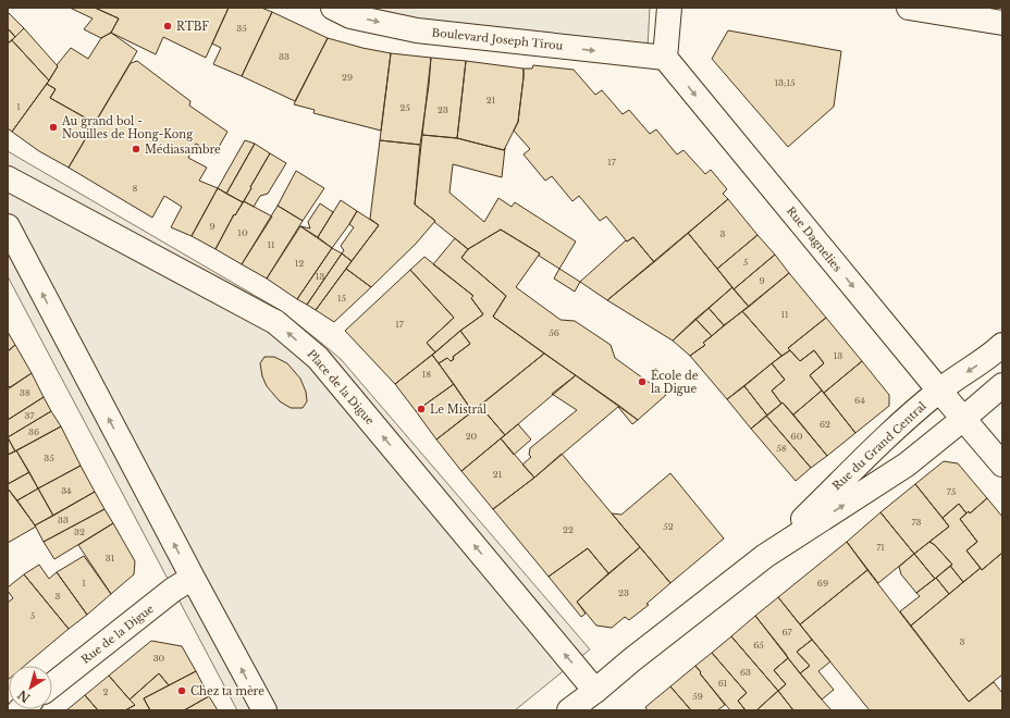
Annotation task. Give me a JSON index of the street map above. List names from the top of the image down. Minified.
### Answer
{"streets":{"street":["Boulevard Joseph Tirou","Rue Dagnelies","Place de la Digue","Rue du Grand Central","Rue de la Digue"]},"crossings":[["Boulevard Joseph Tirou","Rue Dagnelies"],["Rue Dagnelies","Rue du Grand Central"],["Place de la Digue","Rue du Grand Central"]],"one_way":["Boulevard Joseph Tirou","Rue Dagnelies"],"places":["RTBF","Au grand bol - Nouilles de Hong-Kong","Médiasambre","École de la Digue","Le Mistral","Chez ta mère"],"house_numbers":["35","33","29","13;15","21","1","25","23","17","8","9","10","3","11","5","12","13","9","15","11","17","56","13","18","38","64","37","62","36","20","60","58","35","21","34","75","33","73","52","22","32","71","31","1","69","23","3","5","67","3","65","30","63","61","2","59"],"north":"bottom left"}
